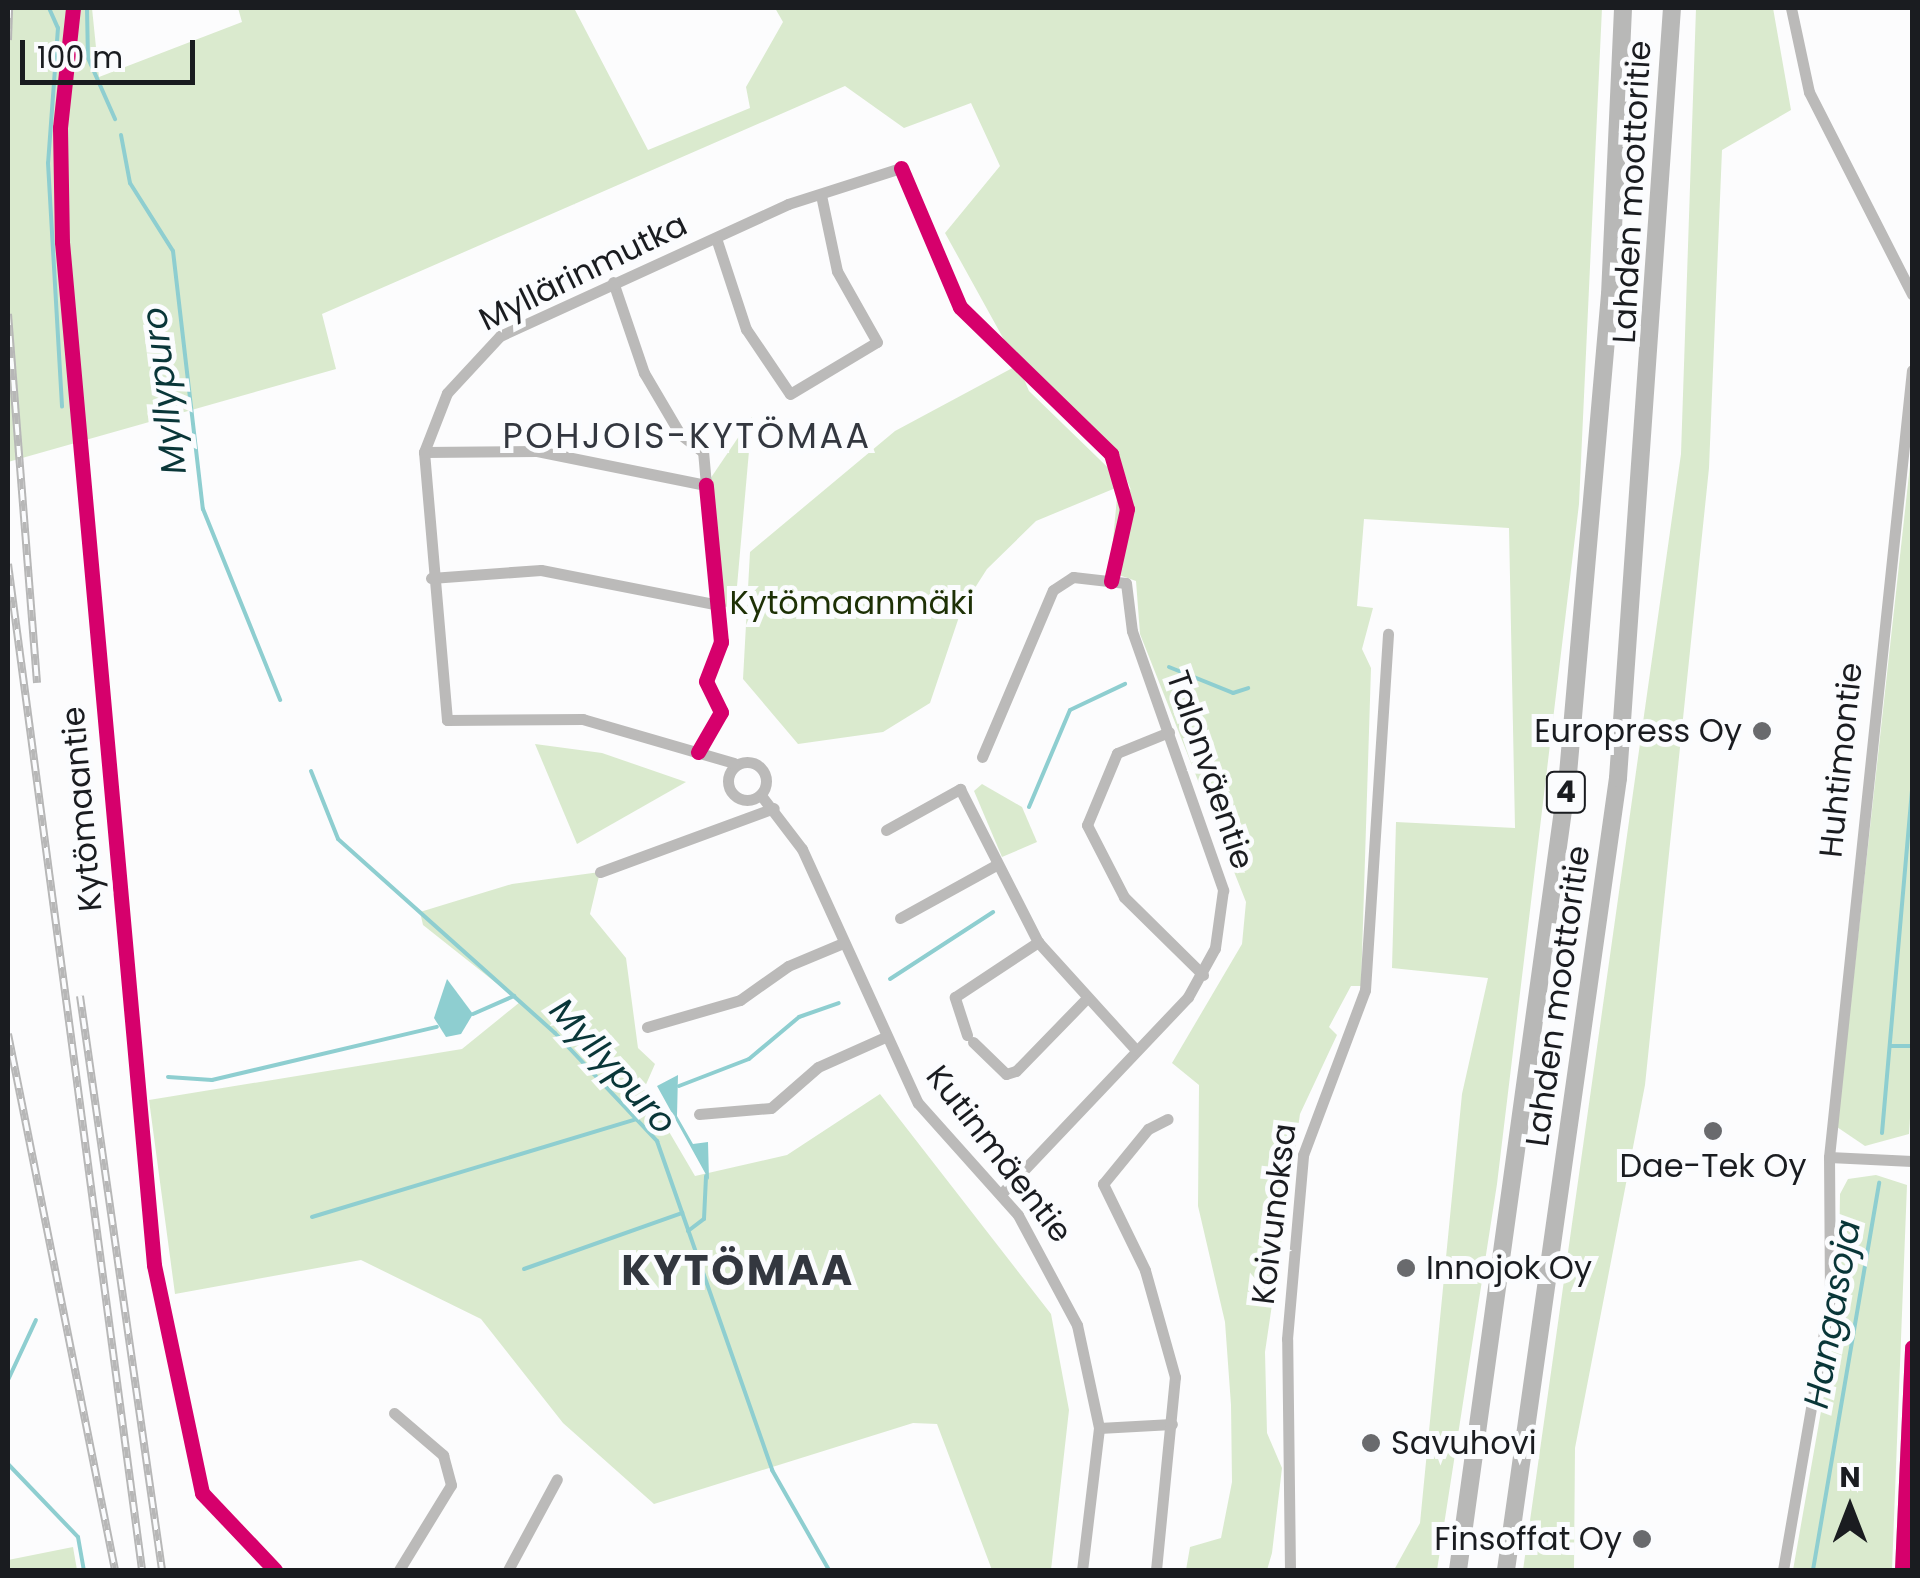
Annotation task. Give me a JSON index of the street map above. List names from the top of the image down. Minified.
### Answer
{"streets":{"highway":["Lahden moottoritie","4"],"street":["Myllärinmutka","Huhtimontie","Talonväentie","Kytömaantie","Kutinmäentie","Koivunoksa"]},"crossings":[["Talonväentie","Kutinmäentie"]],"districts":["POHJOIS-KYTÖMAA","KYTÖMAA"],"water":["Myllypuro","Hangasoja"],"parks":["Kytömaanmäki"],"places":["Europress Oy","Dae-Tek Oy","Innojok Oy","Savuhovi","Finsoffat Oy"],"scale_bar":"100 m","north":"top"}
